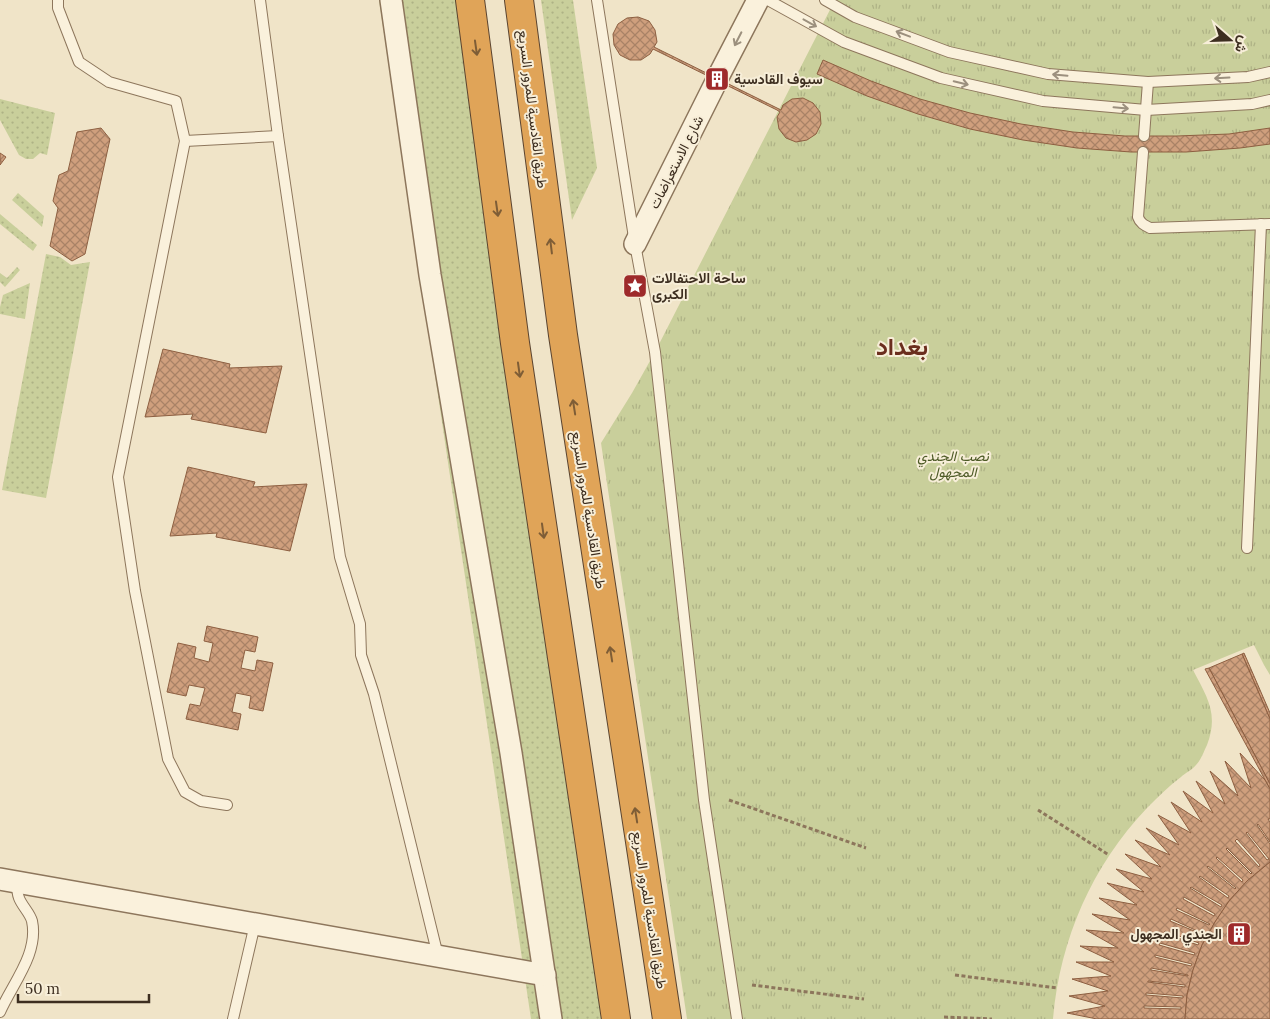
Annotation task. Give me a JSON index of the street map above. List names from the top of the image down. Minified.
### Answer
{"streets":{"highway":["طريق القادسية للمرور السريع"],"street":["شارع الاستعراضات"]},"one_way":["شارع الاستعراضات"],"districts":["بغداد"],"parks":["نصب الجندي المجهول"],"places":{"building":["سيوف القادسية","الجندي المجهول"],"place":["ساحة الاحتفالات الكبرى"]},"scale_bar":"50 m","north":"right"}
